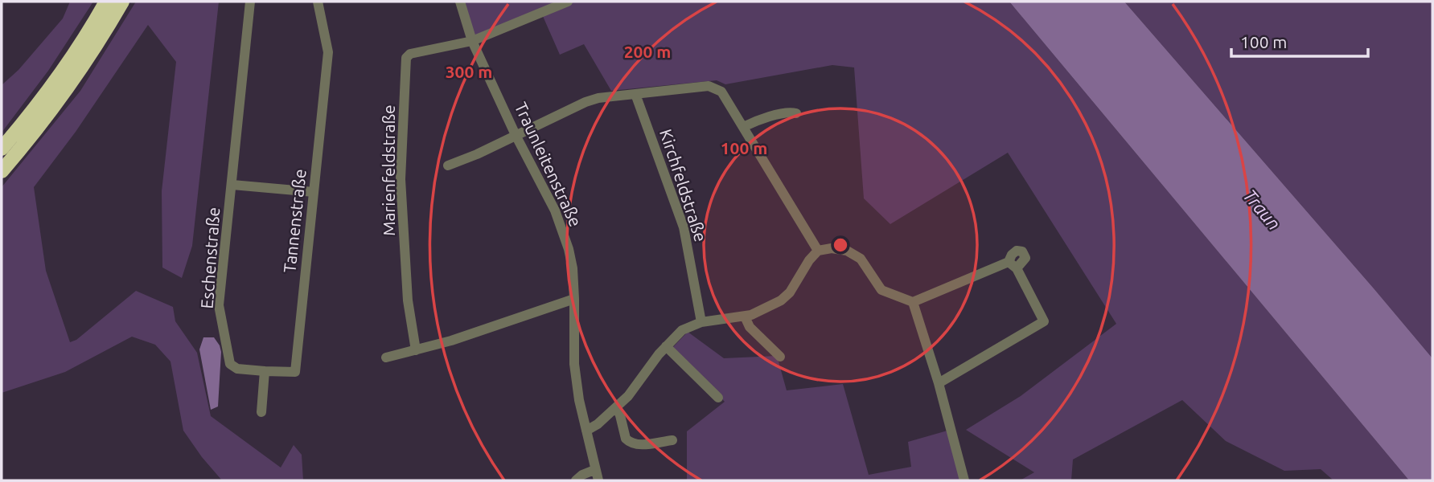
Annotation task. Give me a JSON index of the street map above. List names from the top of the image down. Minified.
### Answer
{"streets":{"street":["Traunleitenstraße","Marienfeldstraße","Kirchfeldstraße","Tannenstraße","Eschenstraße"]},"crossings":[["Traunleitenstraße","Marienfeldstraße"],["Tannenstraße","Eschenstraße"]],"water":["Traun"],"scale_bar":"100 m","rings":["200 m","300 m","100 m"]}
